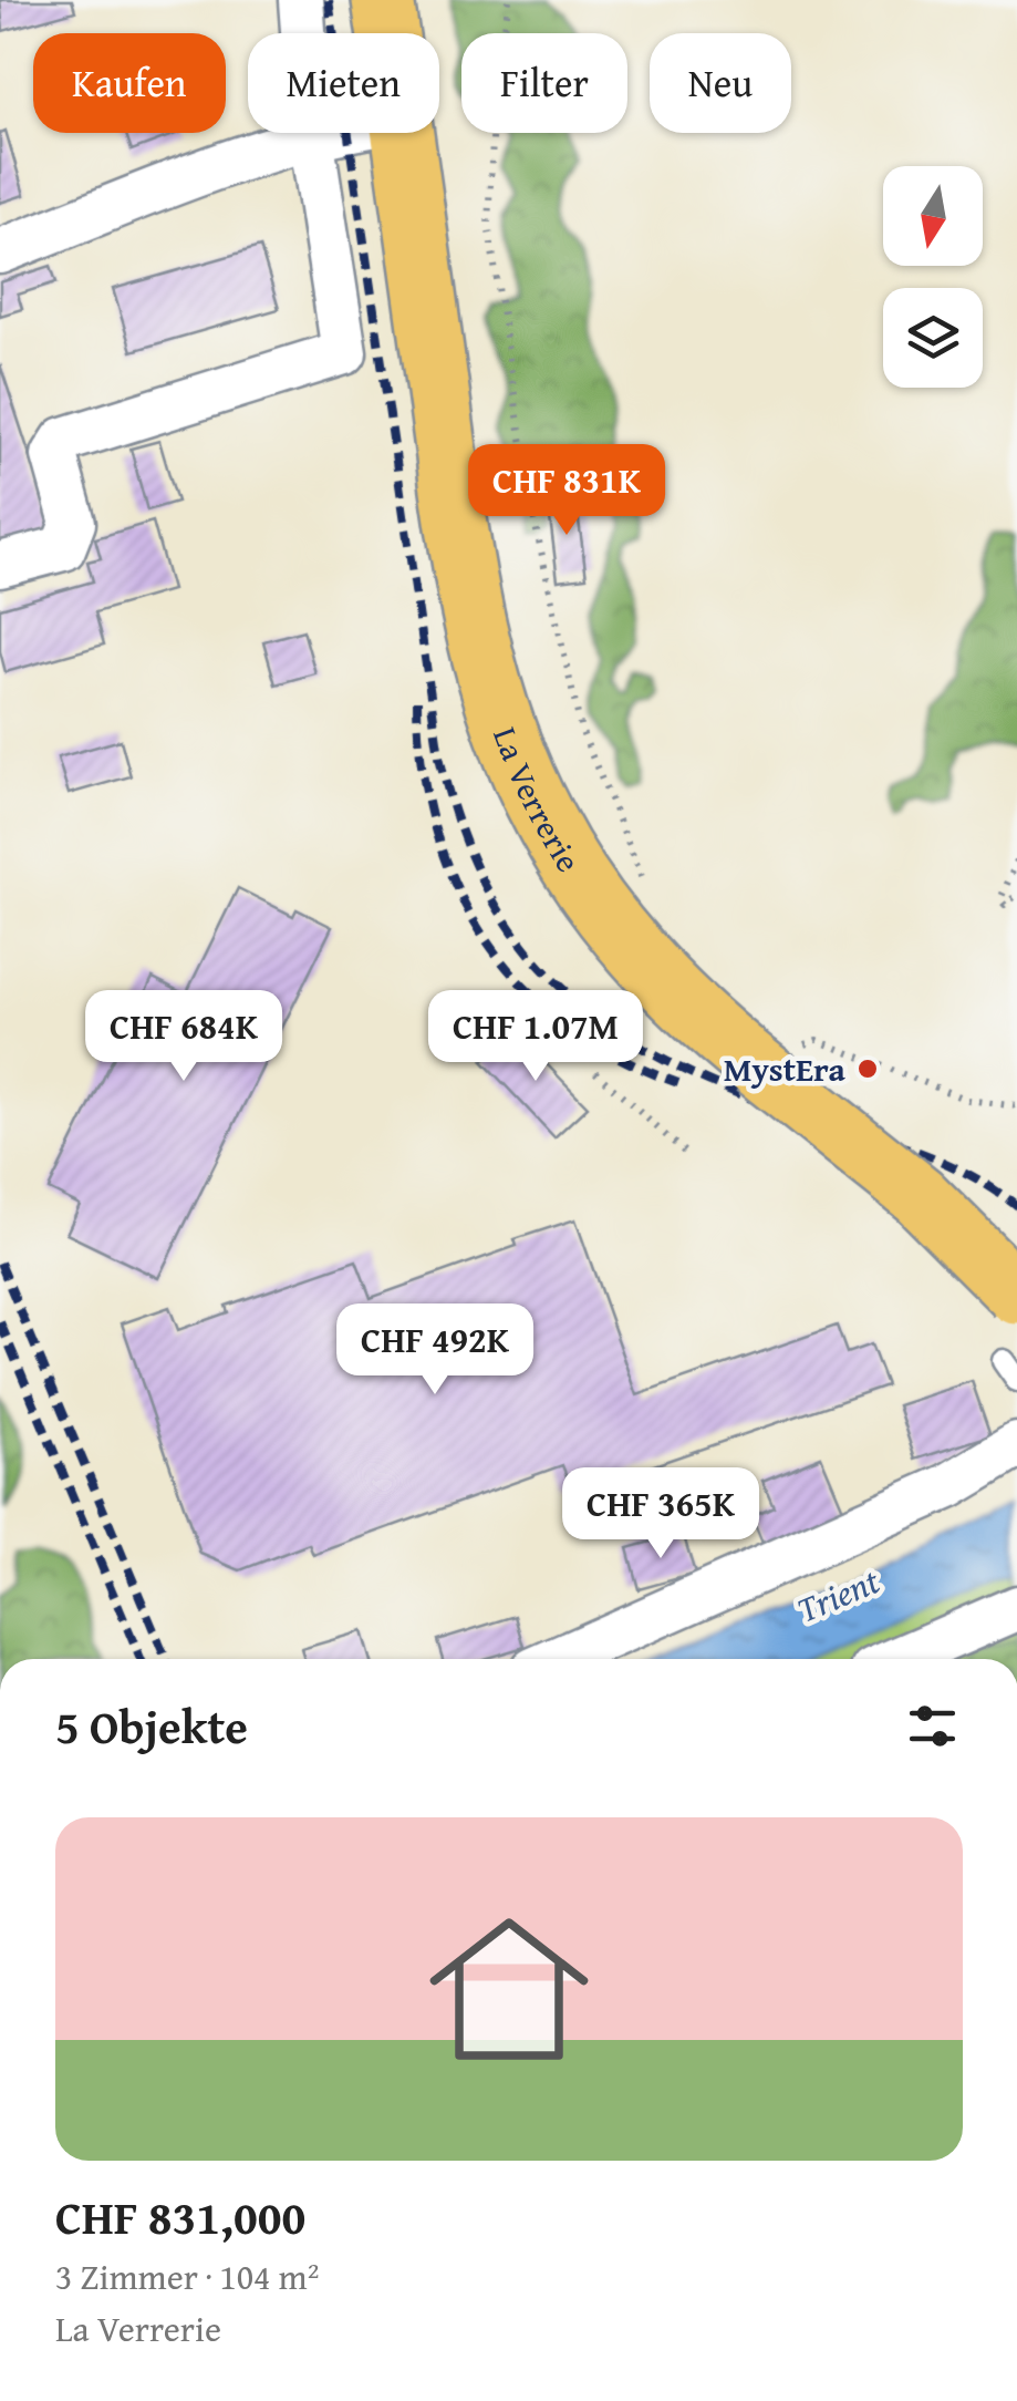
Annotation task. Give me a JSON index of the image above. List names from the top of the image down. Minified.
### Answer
{"streets":{"main road":["La Verrerie"]},"water":["Trient"],"places":["MystEra"],"north":"bottom","page":{"chip":["Kaufen","Mieten","Filter","Neu"],"price":["CHF 831K","CHF 684K","CHF 1.07M","CHF 492K","CHF 365K"],"heading":"5 Objekte","list":[{"name":"CHF 831,000","note":"3 Zimmer · 104 m² · La Verrerie"}]}}
